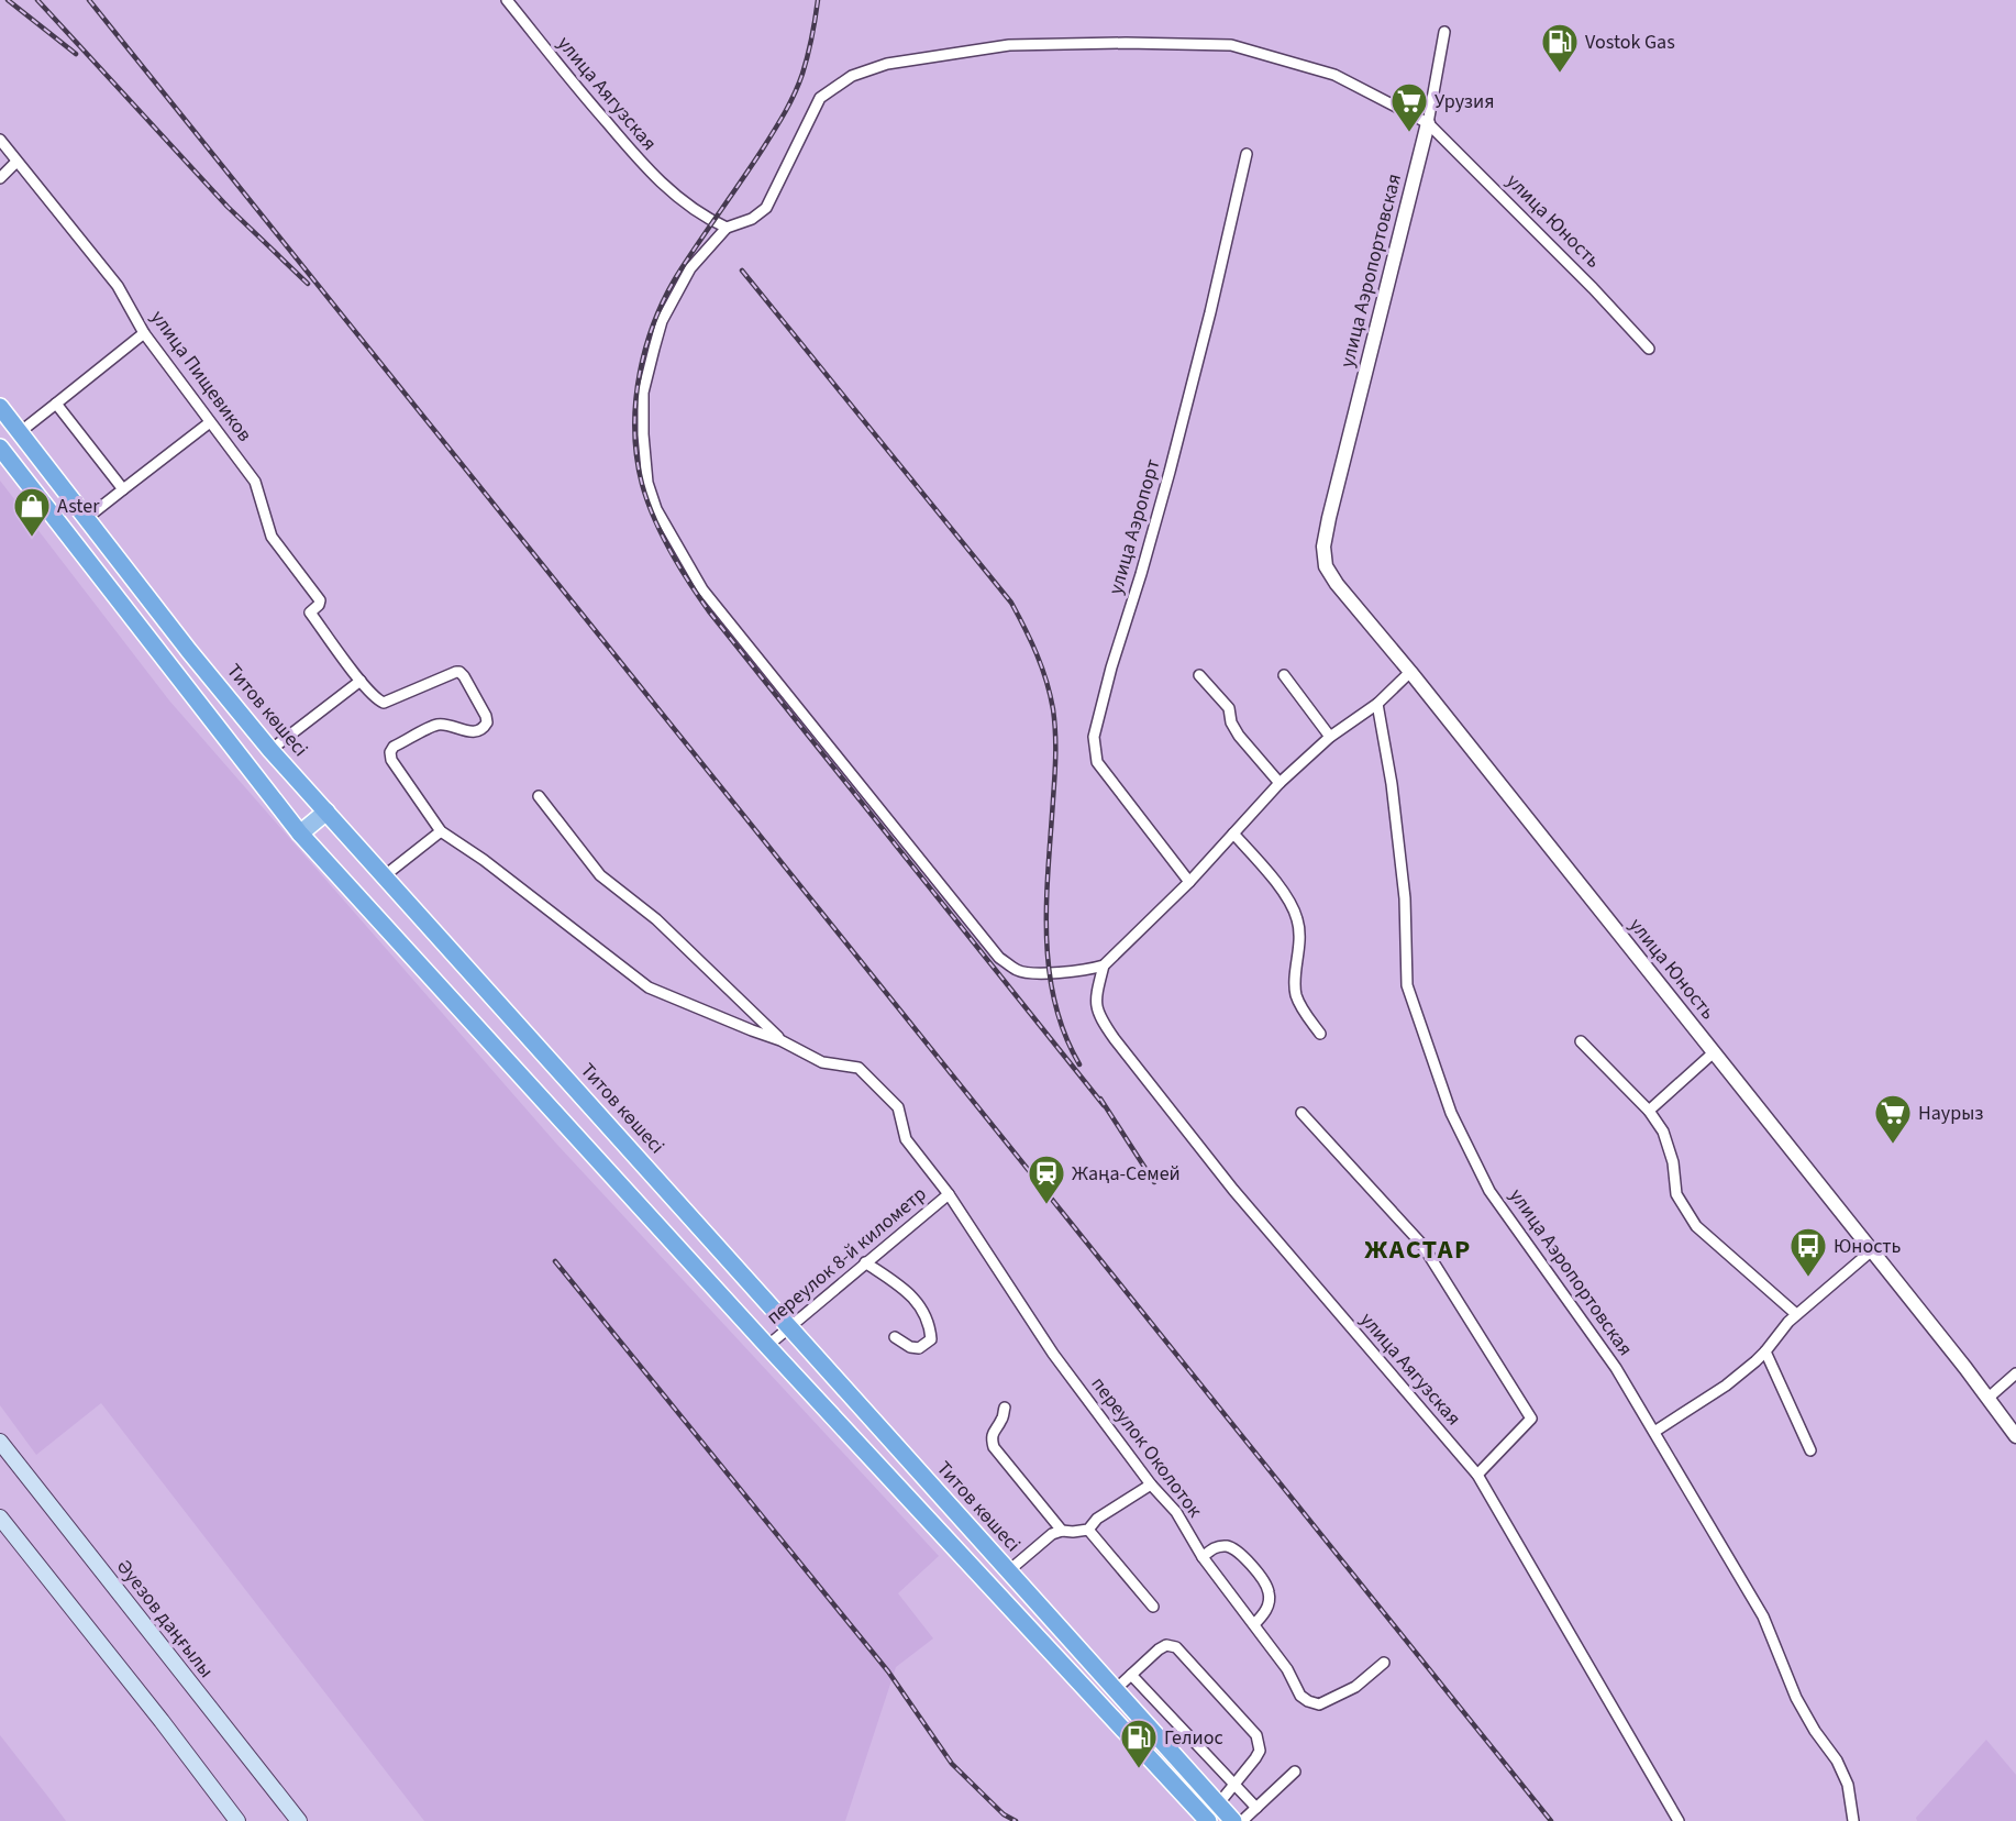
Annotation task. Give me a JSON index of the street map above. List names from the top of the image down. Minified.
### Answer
{"streets":{"highway":["Титов көшесі"],"main road":["Әуезов даңғылы"],"street":["улица Аягузская","улица Юность","улица Аэропортовская","улица Пищевиков","улица Аэропорт","переулок 8-й километр","переулок Околоток"]},"crossings":[["улица Аягузская","улица Юность"],["улица Юность","улица Аэропортовская"],["Титов көшесі","переулок 8-й километр"],["переулок 8-й километр","переулок Околоток"]],"districts":["ЖАСТАР"],"places":{"fuel station":["Vostok Gas","Гелиос"],"supermarket":["Урузия","Наурыз"],"shop":["Aster"],"station":["Жаңа-Семей"],"bus stop":["Юность"]}}
